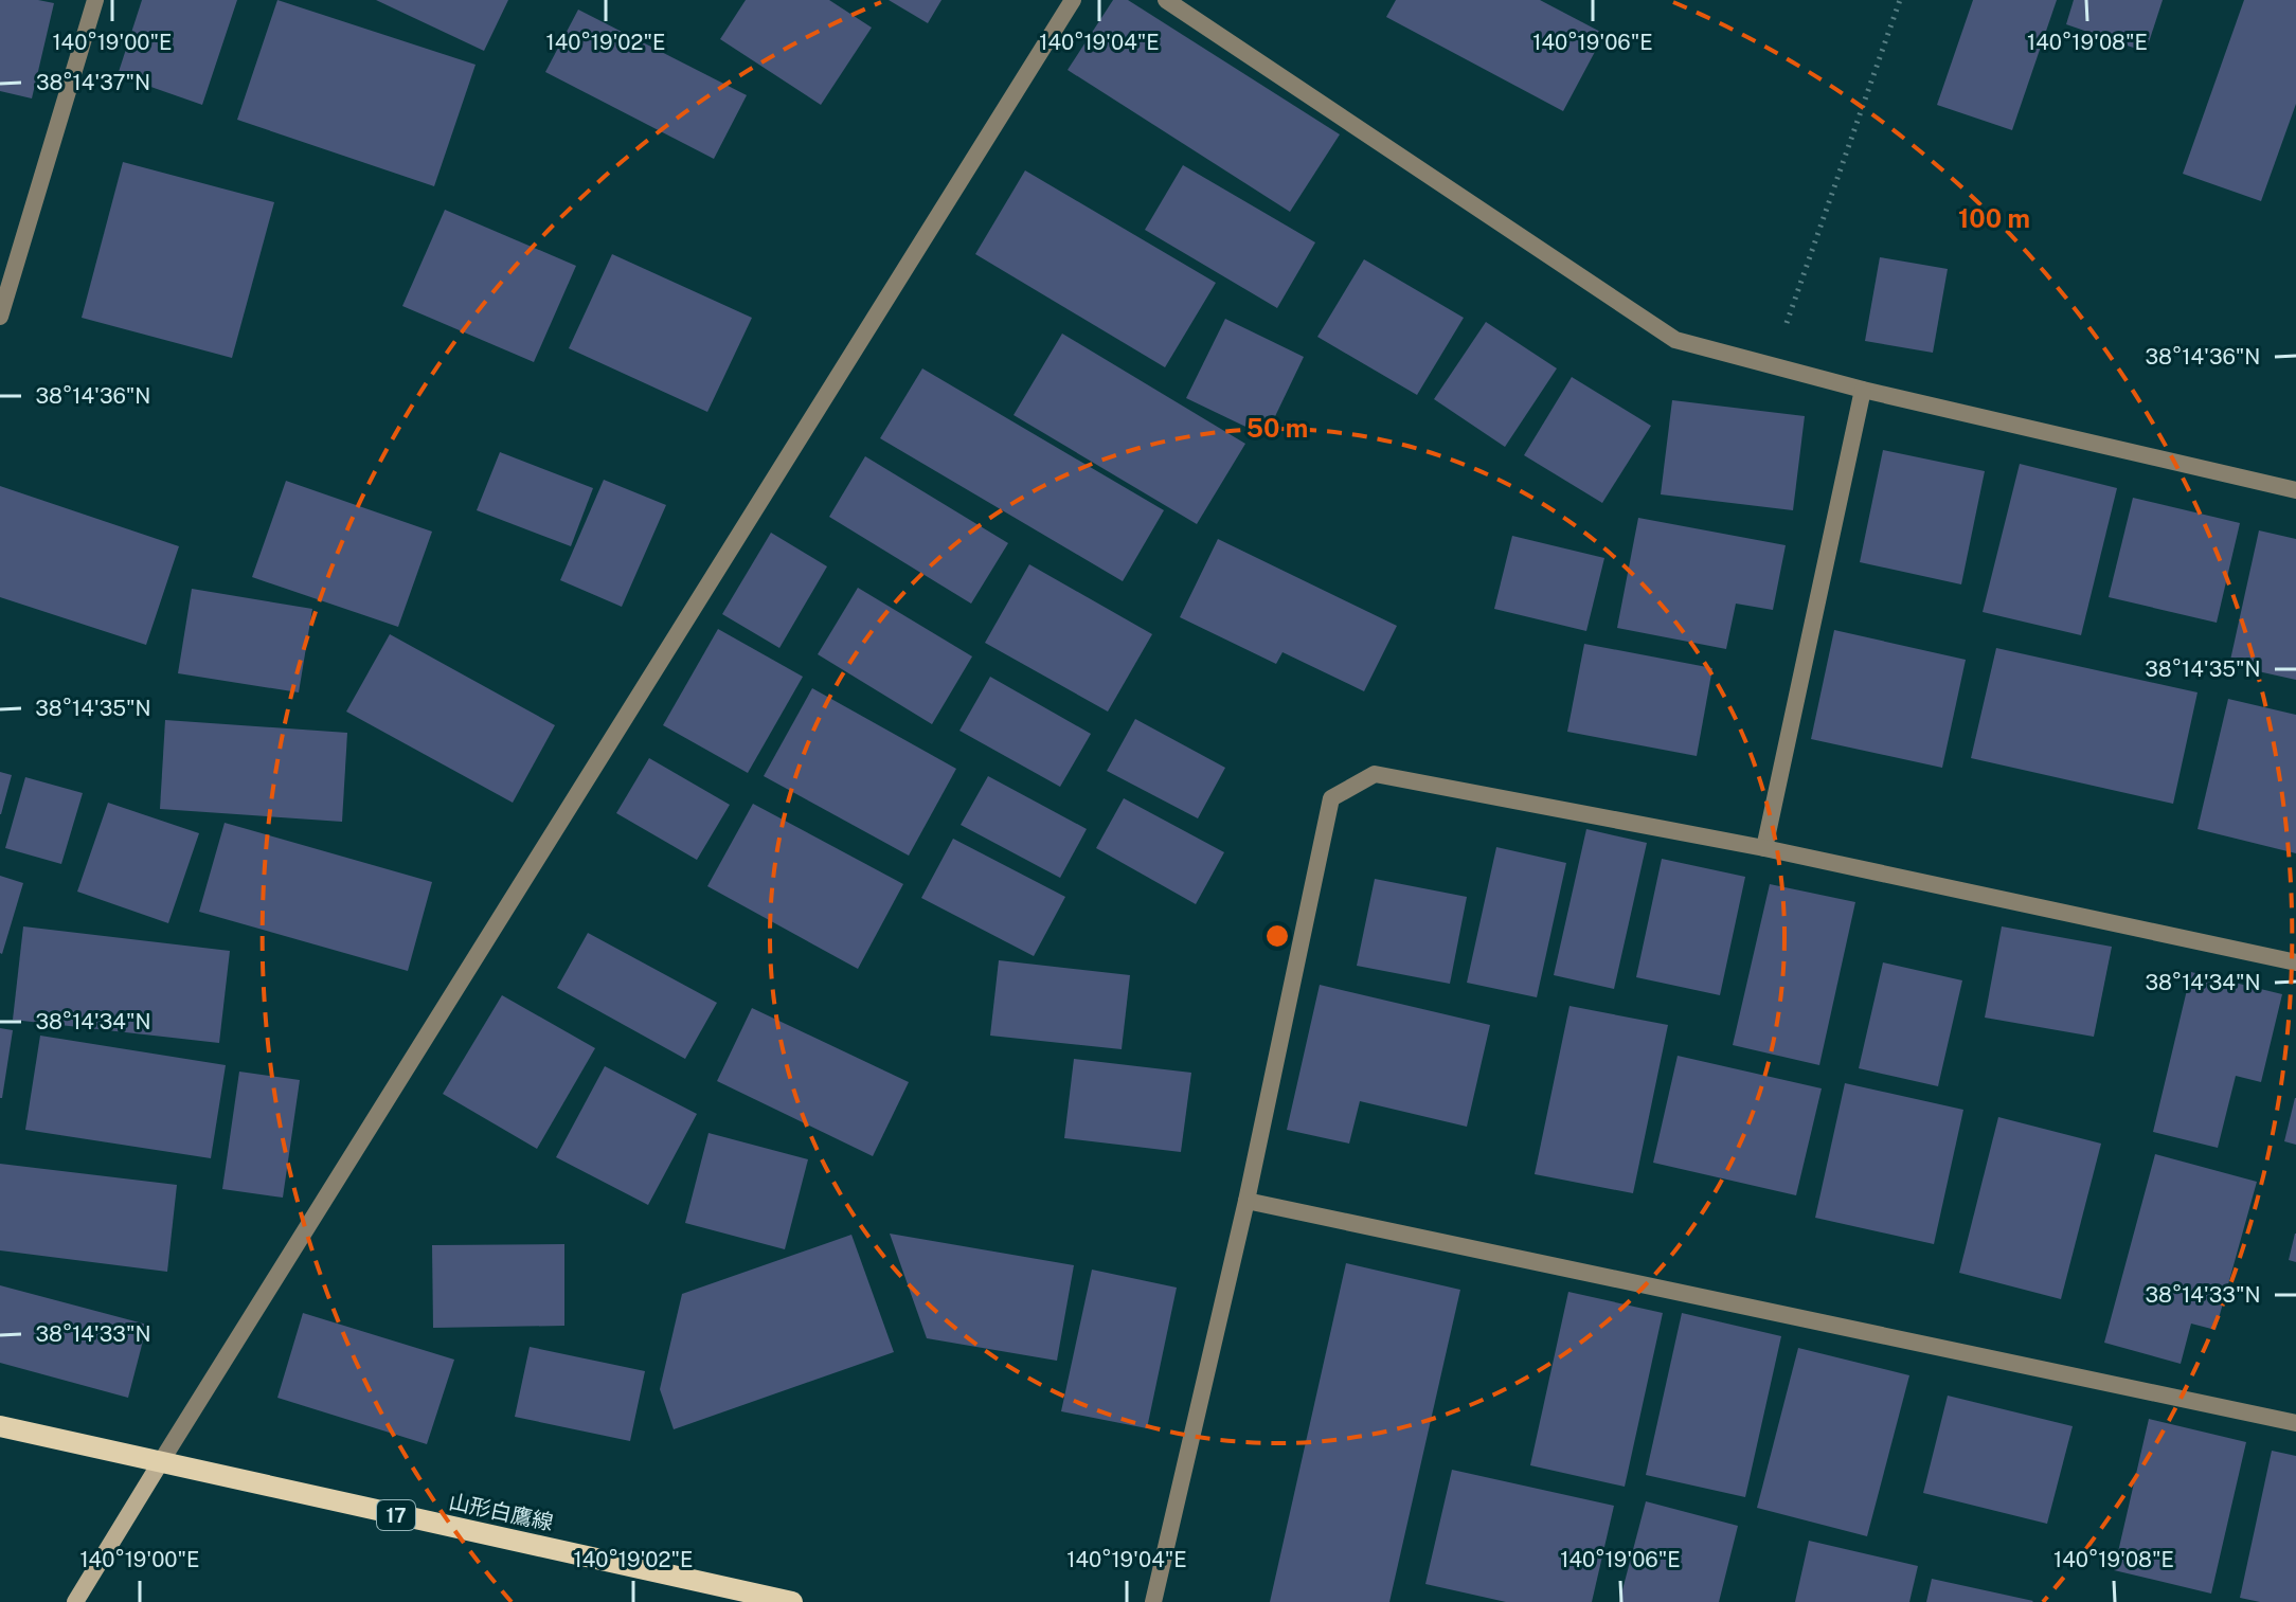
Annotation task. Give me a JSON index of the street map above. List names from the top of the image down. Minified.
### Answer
{"streets":{"main road":["山形白鷹線","17"]},"coordinates":["140°19'06\"E","140°19'00\"E","140°19'02\"E","140°19'04\"E","140°19'08\"E","38°14'37\"N","38°14'36\"N","38°14'35\"N","38°14'34\"N","38°14'33\"N"],"rings":["100 m","50 m"]}
